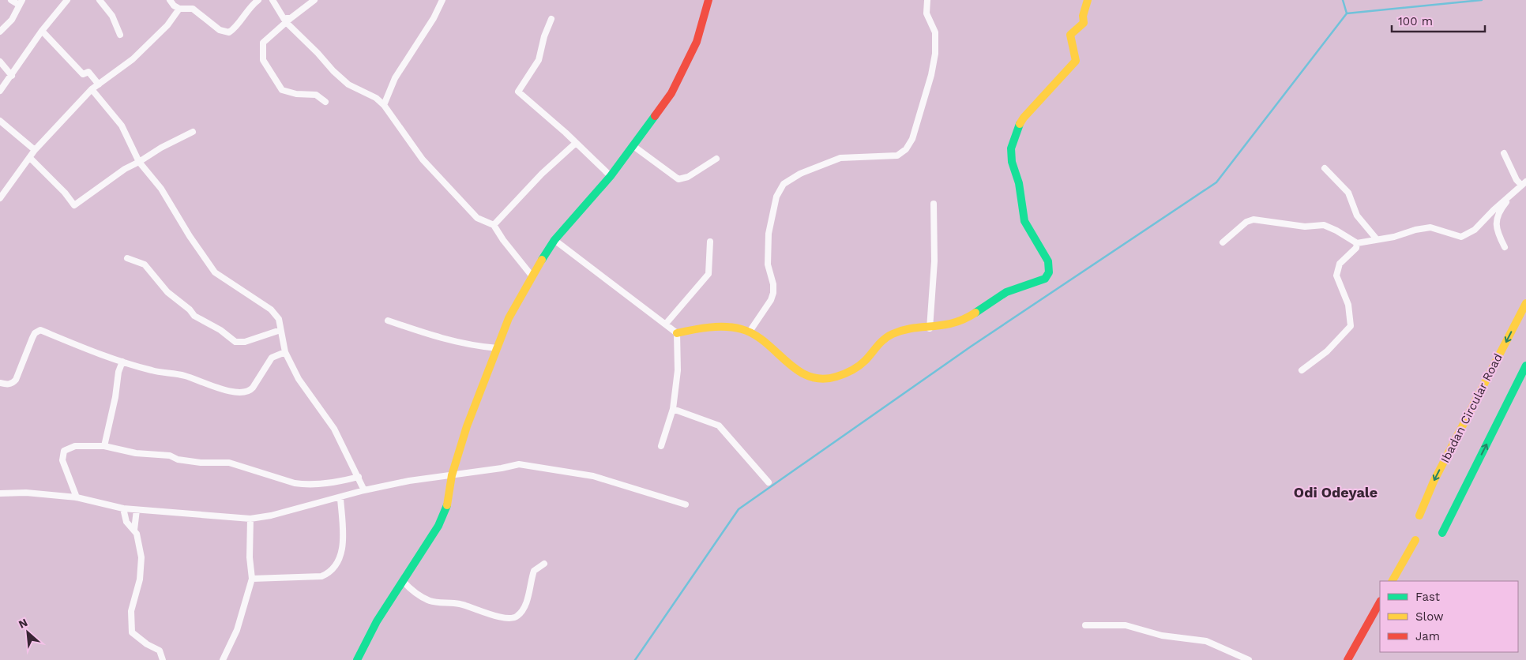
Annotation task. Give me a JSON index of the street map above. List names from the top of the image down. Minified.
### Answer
{"streets":{"main road":["Ibadan Circular Road"]},"districts":["Odi Odeyale"],"legend":["Fast","Slow","Jam"],"scale_bar":"100 m","north":"top left"}
